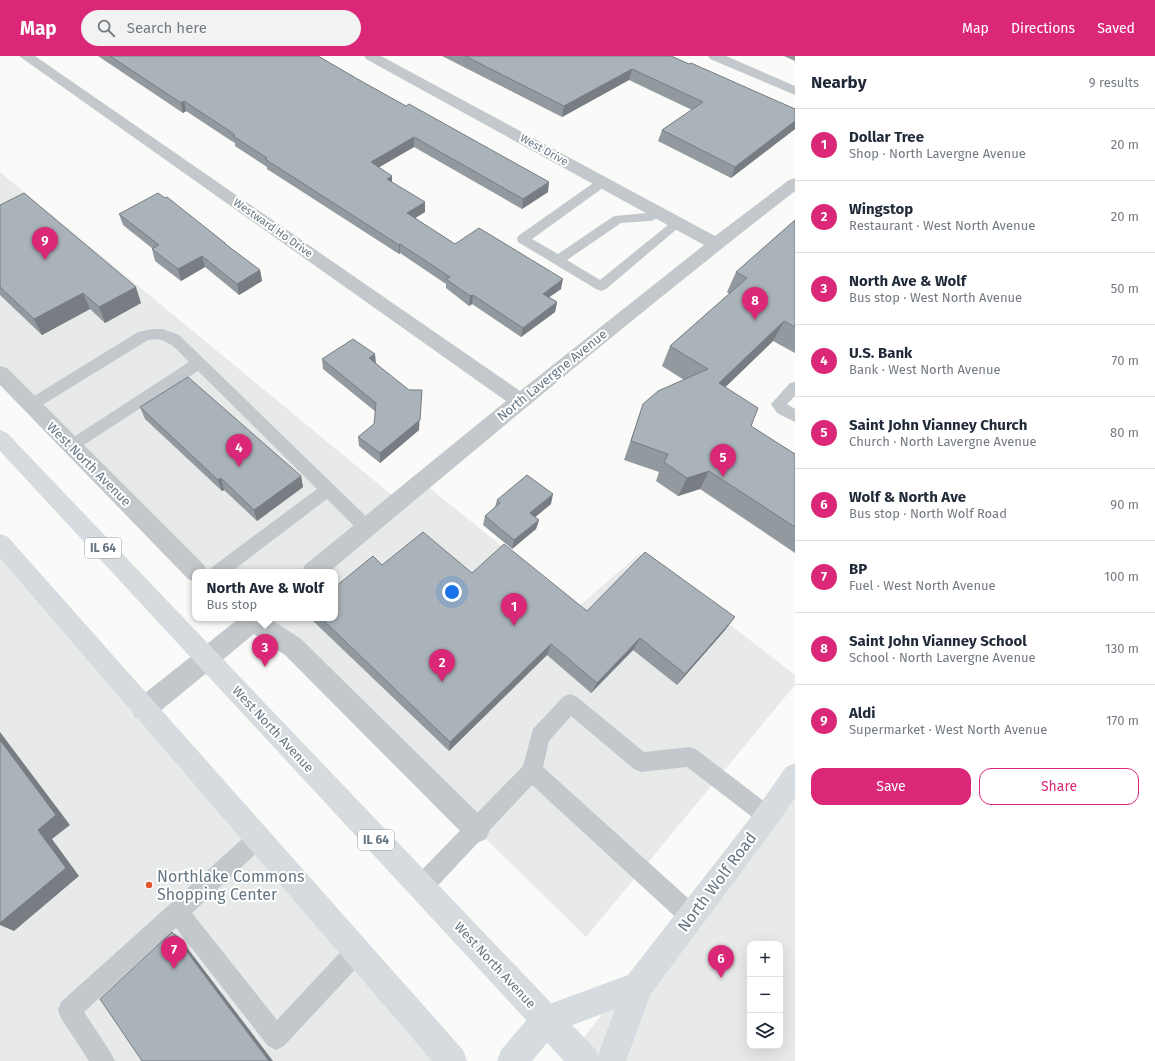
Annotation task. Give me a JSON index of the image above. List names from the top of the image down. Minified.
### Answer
{"streets":{"main road":["West North Avenue","IL 64","North Wolf Road"],"street":["West Drive","Westward Ho Drive","North Lavergne Avenue"]},"crossings":[["West Drive","North Lavergne Avenue"],["Westward Ho Drive","North Lavergne Avenue"],["West North Avenue","IL 64"]],"places":["Northlake Commons Shopping Center"],"page":{"header":"Map","search":"Search here","nav":["Map","Directions","Saved"],"heading":["Nearby","9 results"],"list":[{"mark":"1","name":"Dollar Tree","note":"Shop · North Lavergne Avenue","value":"20 m"},{"mark":"2","name":"Wingstop","note":"Restaurant · West North Avenue","value":"20 m"},{"mark":"3","name":"North Ave & Wolf","note":"Bus stop · West North Avenue","value":"50 m"},{"mark":"4","name":"U.S. Bank","note":"Bank · West North Avenue","value":"70 m"},{"mark":"5","name":"Saint John Vianney Church","note":"Church · North Lavergne Avenue","value":"80 m"},{"mark":"6","name":"Wolf & North Ave","note":"Bus stop · North Wolf Road","value":"90 m"},{"mark":"7","name":"BP","note":"Fuel · West North Avenue","value":"100 m"},{"mark":"8","name":"Saint John Vianney School","note":"School · North Lavergne Avenue","value":"130 m"},{"mark":"9","name":"Aldi","note":"Supermarket · West North Avenue","value":"170 m"}],"pins":["9","8","4","5","1","3","2","7","6"],"popup":["North Ave & Wolf","Bus stop"],"buttons":["Save","Share"],"map_buttons":["+","−"]}}
